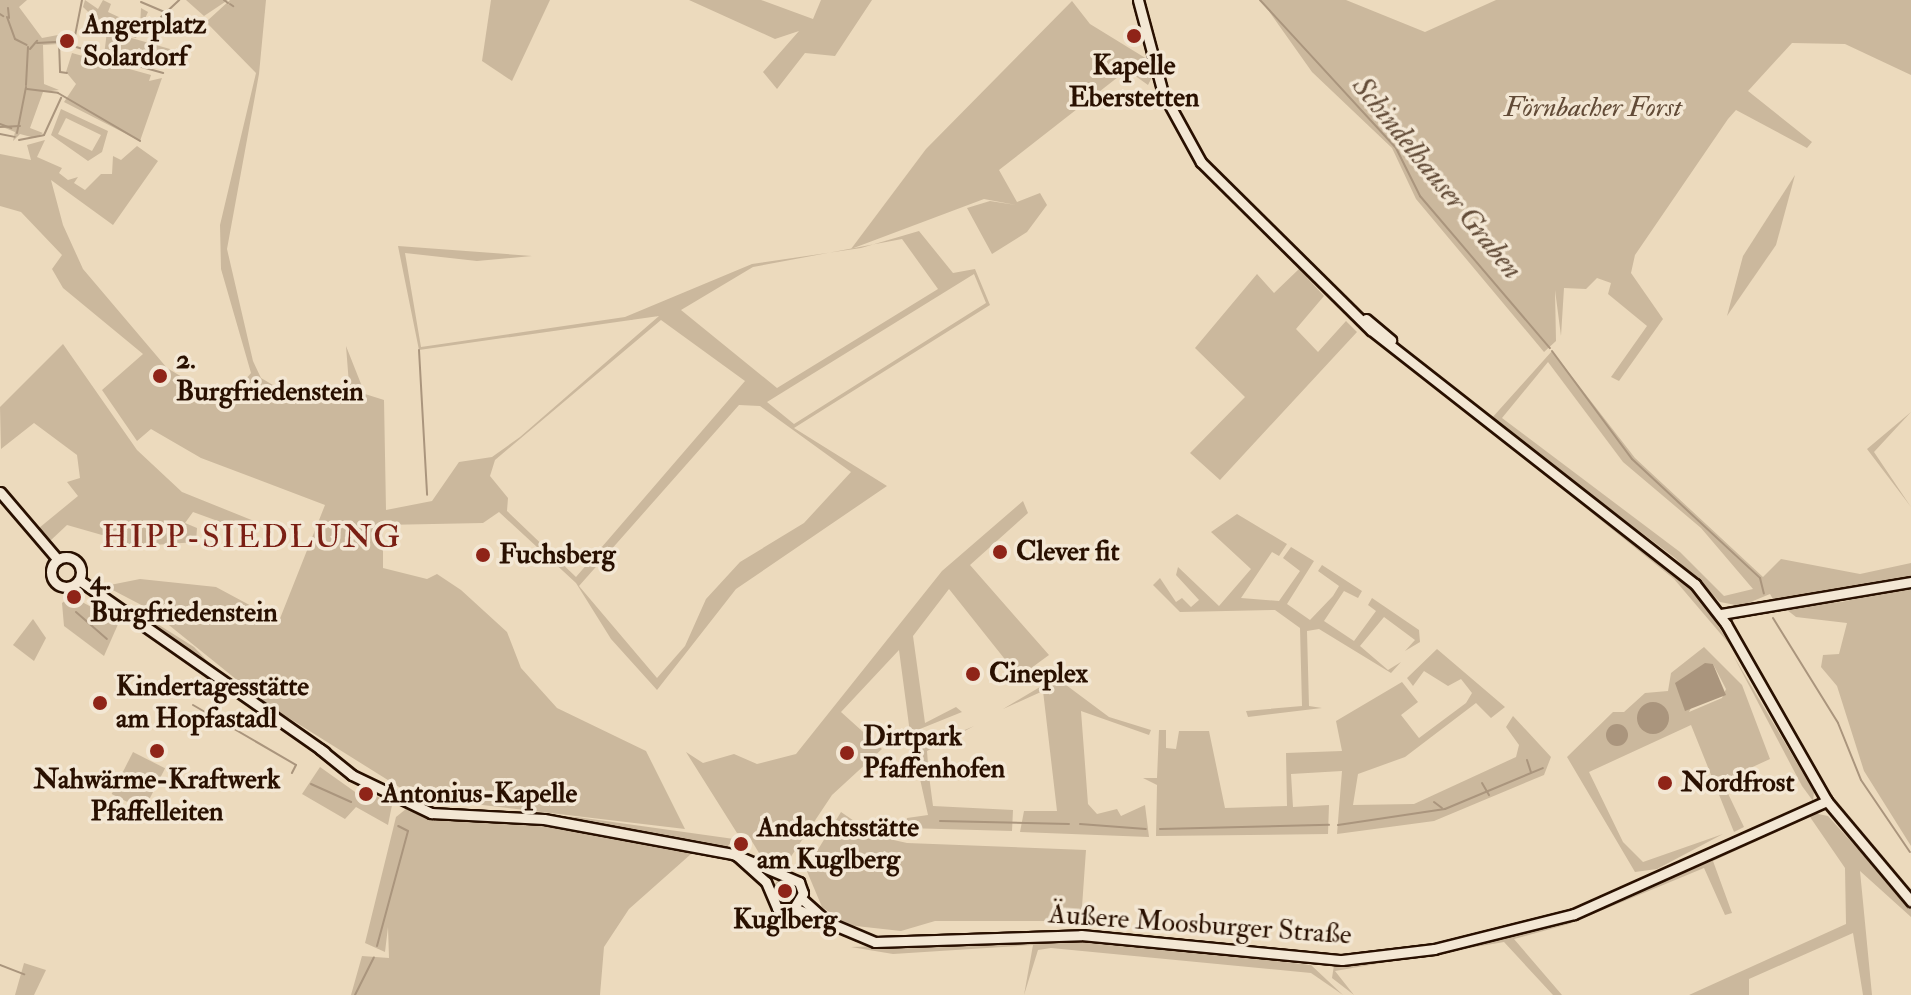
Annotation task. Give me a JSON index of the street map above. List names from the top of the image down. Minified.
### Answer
{"streets":{"street":["Äußere Moosburger Straße"]},"districts":["HIPP-SIEDLUNG"],"water":["Schindelhauser Graben"],"parks":["Förnbacher Forst"],"places":["Kapelle Eberstetten","Angerplatz Solardorf","2. Burgfriedenstein","Clever fit","Fuchsberg","4. Burgfriedenstein","Cineplex","Kindertagesstätte am Hopfastadl","Nahwärme-Kraftwerk Pfaffelleiten","Dirtpark Pfaffenhofen","Nordfrost","Antonius-Kapelle","Andachtsstätte am Kuglberg","Kuglberg"]}
